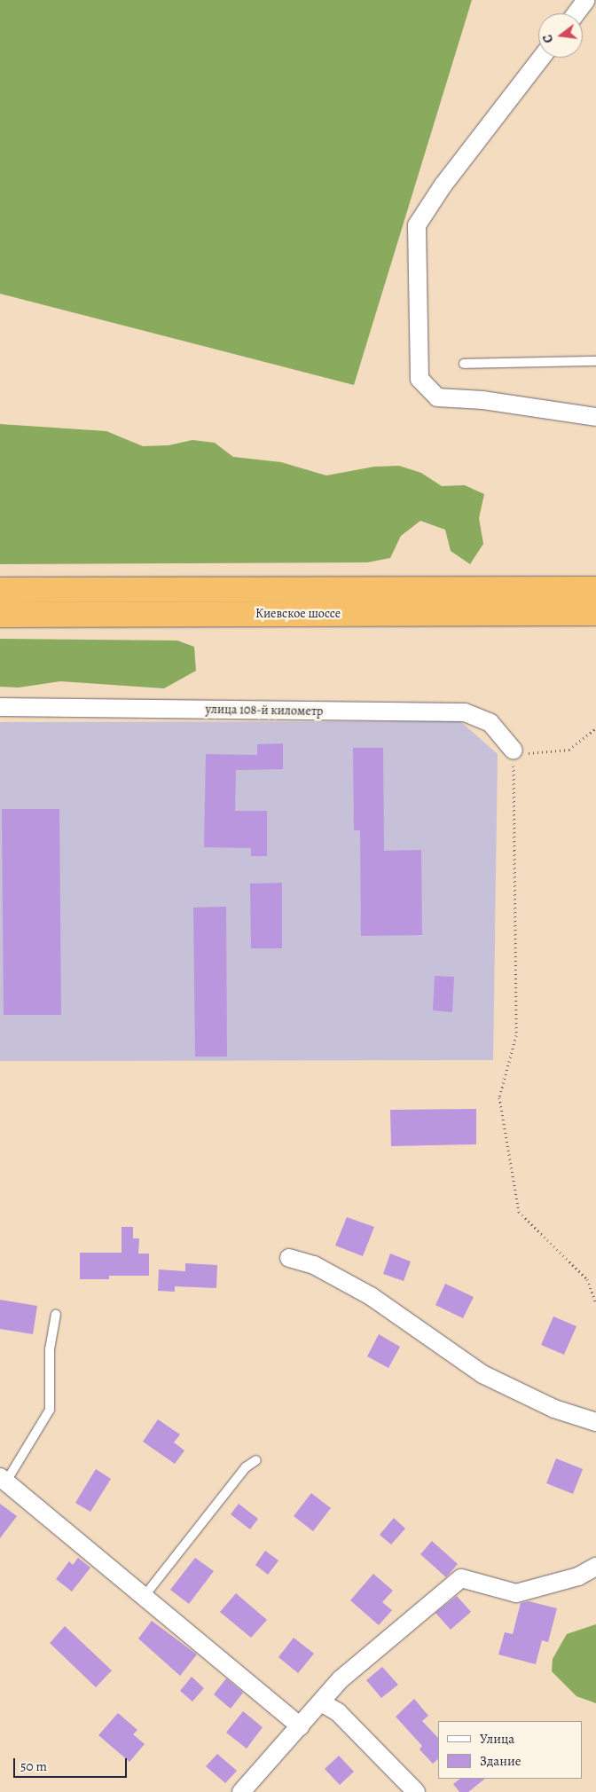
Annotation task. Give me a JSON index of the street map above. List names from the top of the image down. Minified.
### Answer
{"streets":{"highway":["Киевское шоссе"],"street":["улица 108-й километр"]},"legend":["Улица","Здание"],"scale_bar":"50 m","north":"left"}
